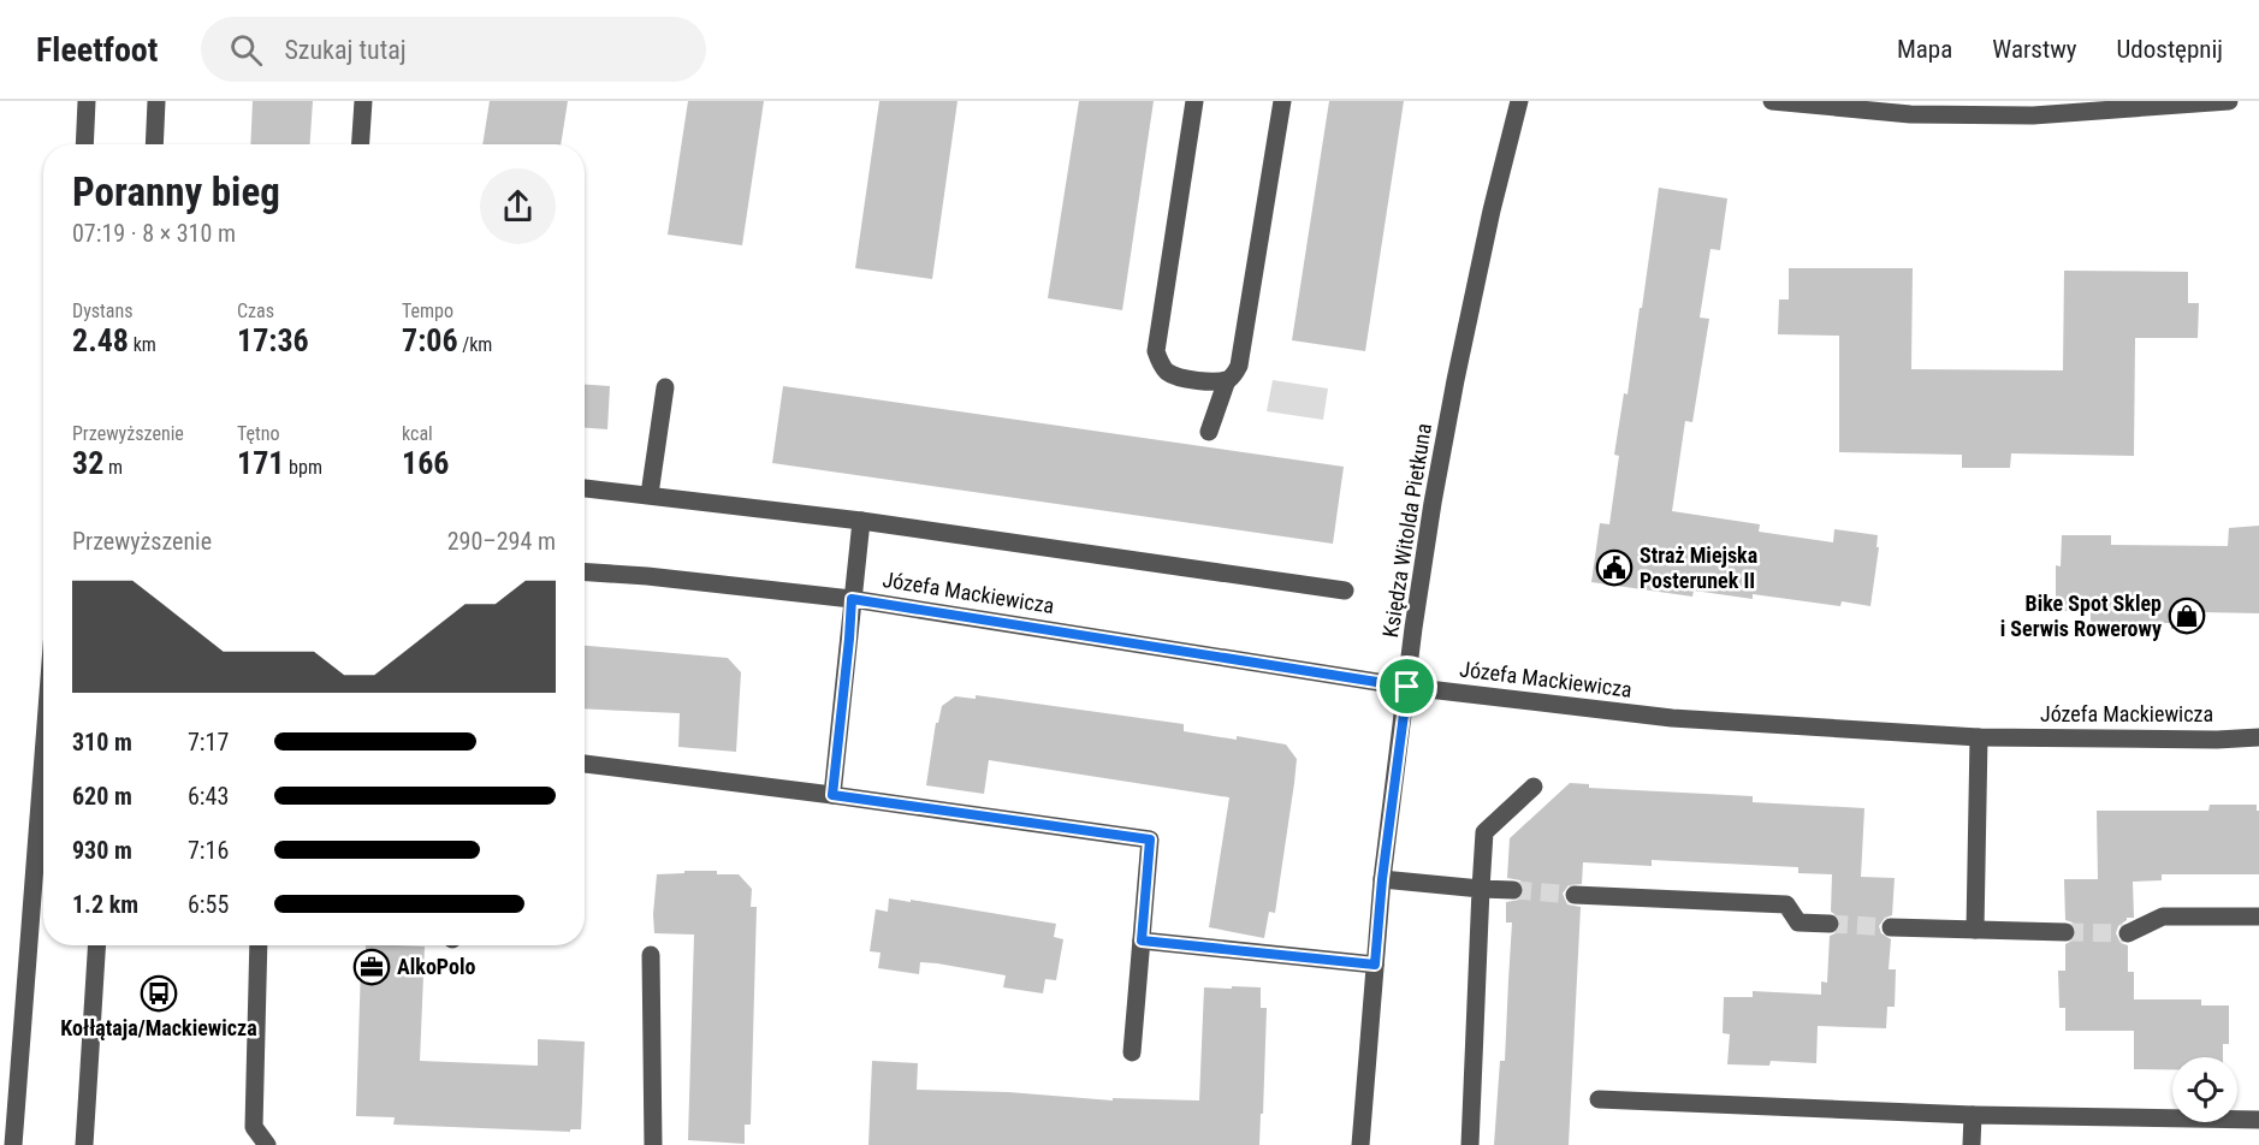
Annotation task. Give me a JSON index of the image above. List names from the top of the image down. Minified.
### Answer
{"streets":{"street":["Księdza Witolda Pietkuna","Józefa Mackiewicza"]},"crossings":[["Księdza Witolda Pietkuna","Józefa Mackiewicza"]],"places":{"public building":["Straż Miejska Posterunek II"],"shop":["Bike Spot Sklep i Serwis Rowerowy"],"office":["AlkoPolo"],"bus stop":["Kołłątaja/Mackiewicza"]},"page":{"header":"Fleetfoot","search":"Szukaj tutaj","nav":["Mapa","Warstwy","Udostępnij"],"heading":["Poranny bieg","07:19 · 8 × 310 m"],"stats":[["Dystans","2.48 km"],["Czas","17:36"],["Tempo","7:06 /km"],["Przewyższenie","32 m"],["Tętno","171 bpm"],["kcal","166"]],"chart":["Przewyższenie","290–294 m"],"list":[{"name":"310 m","note":"7:17"},{"name":"620 m","note":"6:43"},{"name":"930 m","note":"7:16"},{"name":"1.2 km","note":"6:55"}]}}
